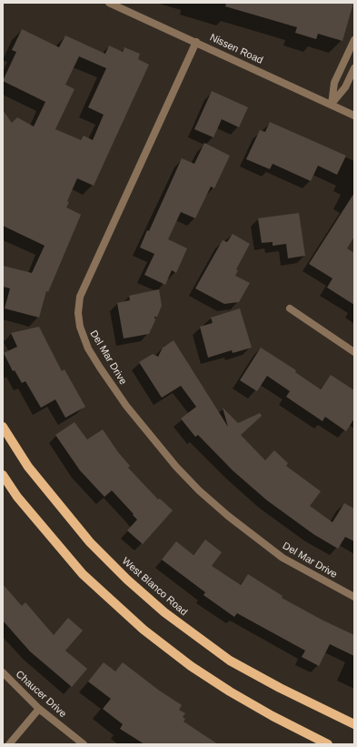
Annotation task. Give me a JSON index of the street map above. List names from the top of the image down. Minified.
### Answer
{"streets":{"main road":["West Blanco Road"],"street":["Nissen Road","Del Mar Drive","Chaucer Drive"]},"crossings":[["Nissen Road","Del Mar Drive"]]}
